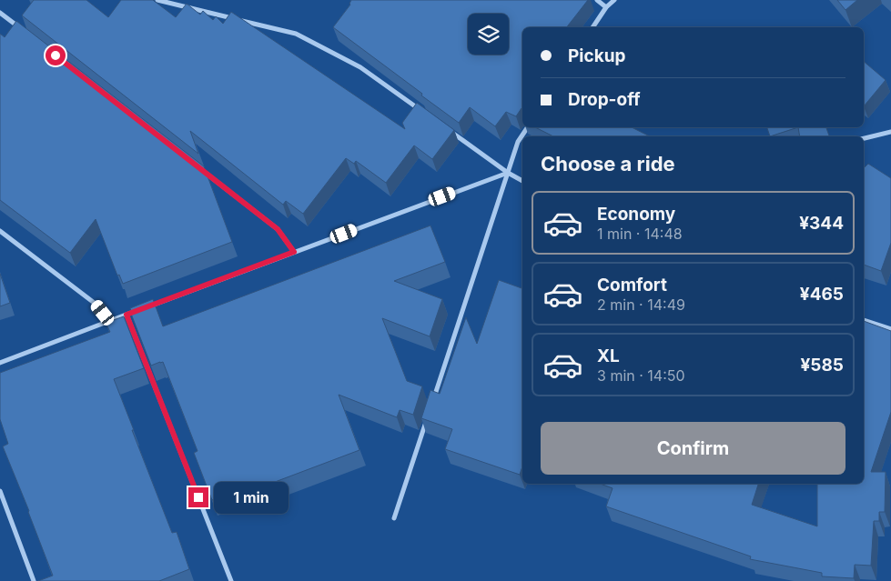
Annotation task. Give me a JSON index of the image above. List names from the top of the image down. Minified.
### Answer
{"page":{"banner":["Pickup","Drop-off"],"heading":"Choose a ride","list":[{"name":"Economy","note":"1 min · 14:48","value":"¥344"},{"name":"Comfort","note":"2 min · 14:49","value":"¥465"},{"name":"XL","note":"3 min · 14:50","value":"¥585"}],"buttons":"Confirm","bubble":"1 min"}}
